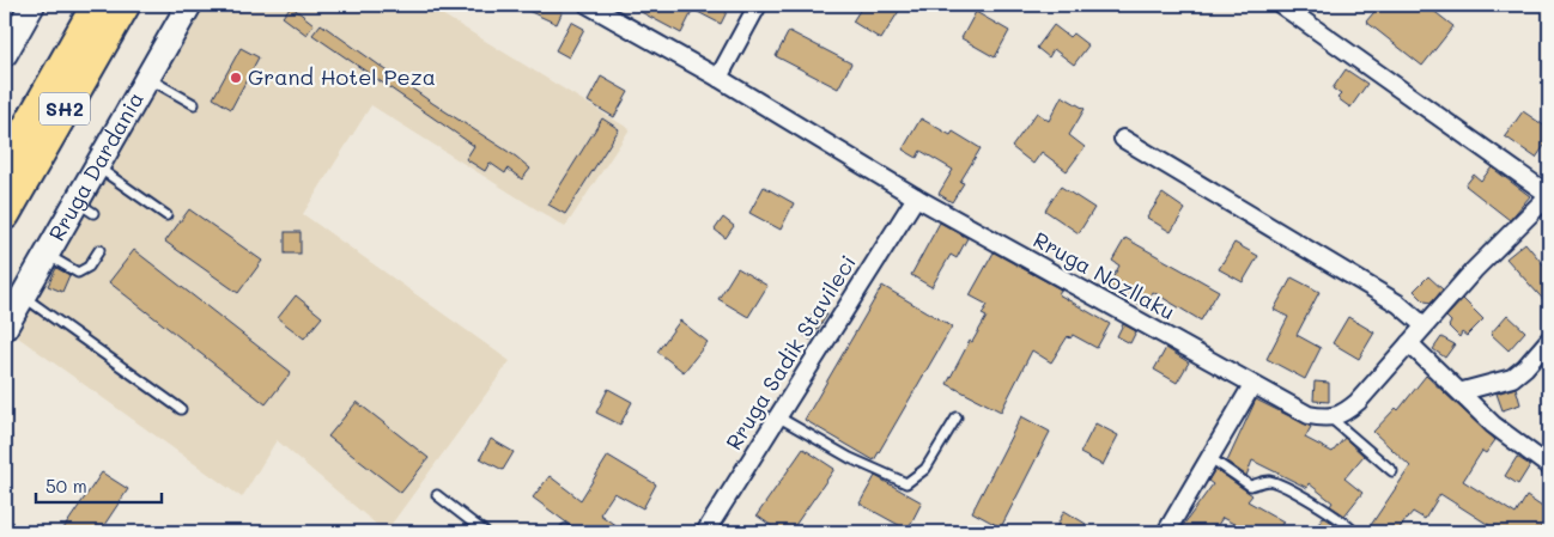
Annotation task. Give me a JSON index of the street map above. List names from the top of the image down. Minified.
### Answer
{"streets":{"highway":["SH2"],"main road":["Rruga Dardania"],"street":["Rruga Nozllaku","Rruga Sadik Stavileci"]},"crossings":[["Rruga Nozllaku","Rruga Sadik Stavileci"]],"places":["Grand Hotel Peza"],"scale_bar":"50 m"}
